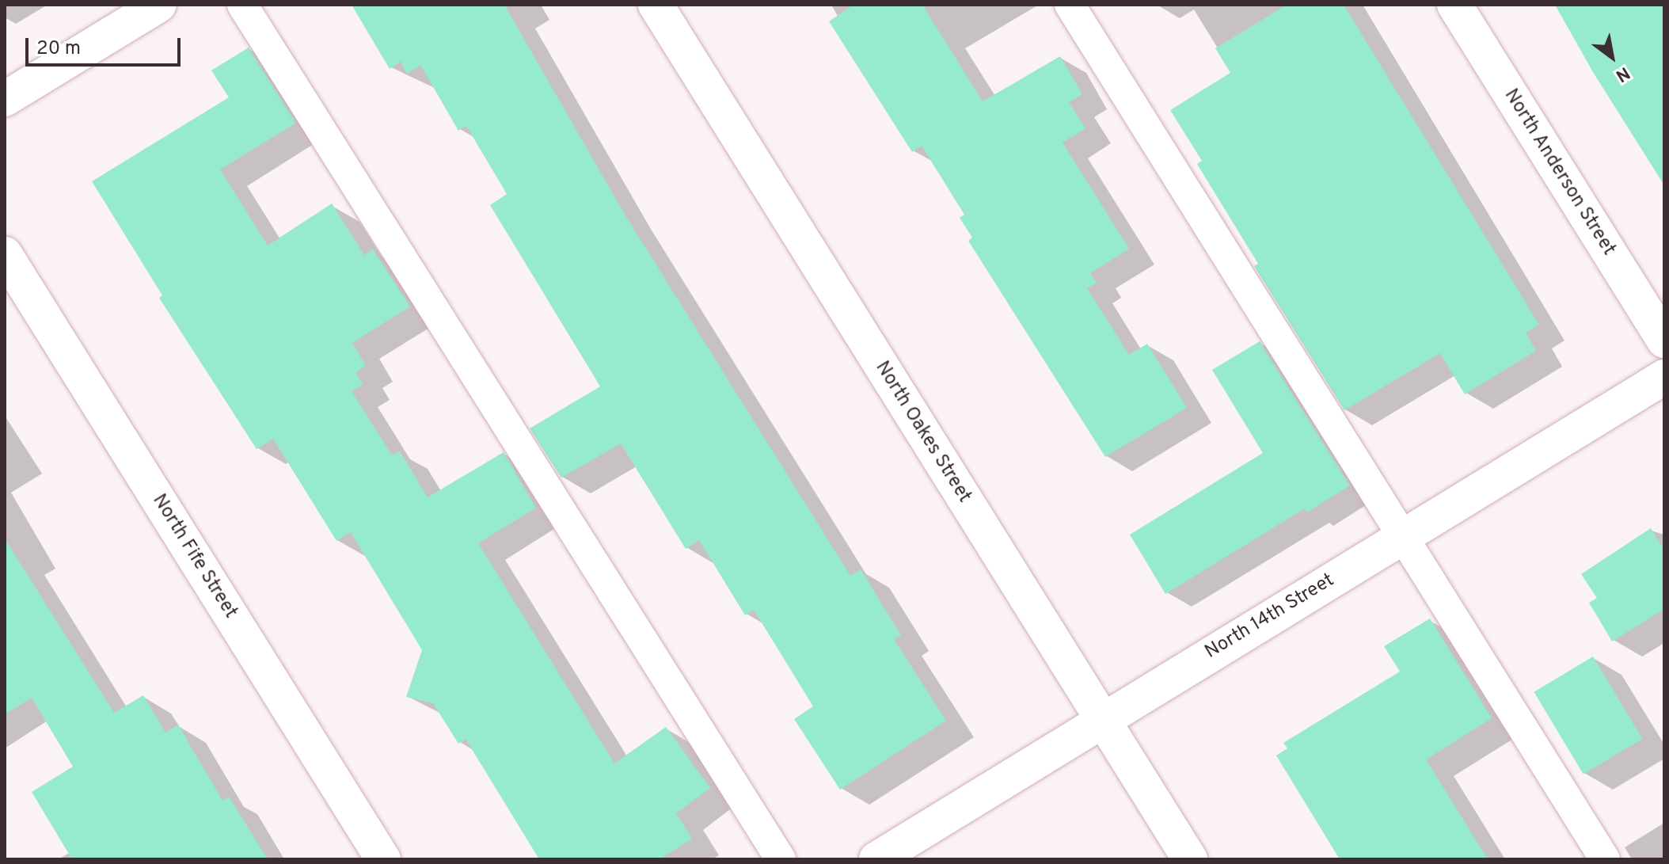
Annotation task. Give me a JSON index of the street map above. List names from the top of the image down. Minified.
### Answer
{"streets":{"street":["North Anderson Street","North Oakes Street","North Fife Street","North 14th Street"]},"crossings":[["North Oakes Street","North 14th Street"]],"scale_bar":"20 m","north":"bottom right"}
